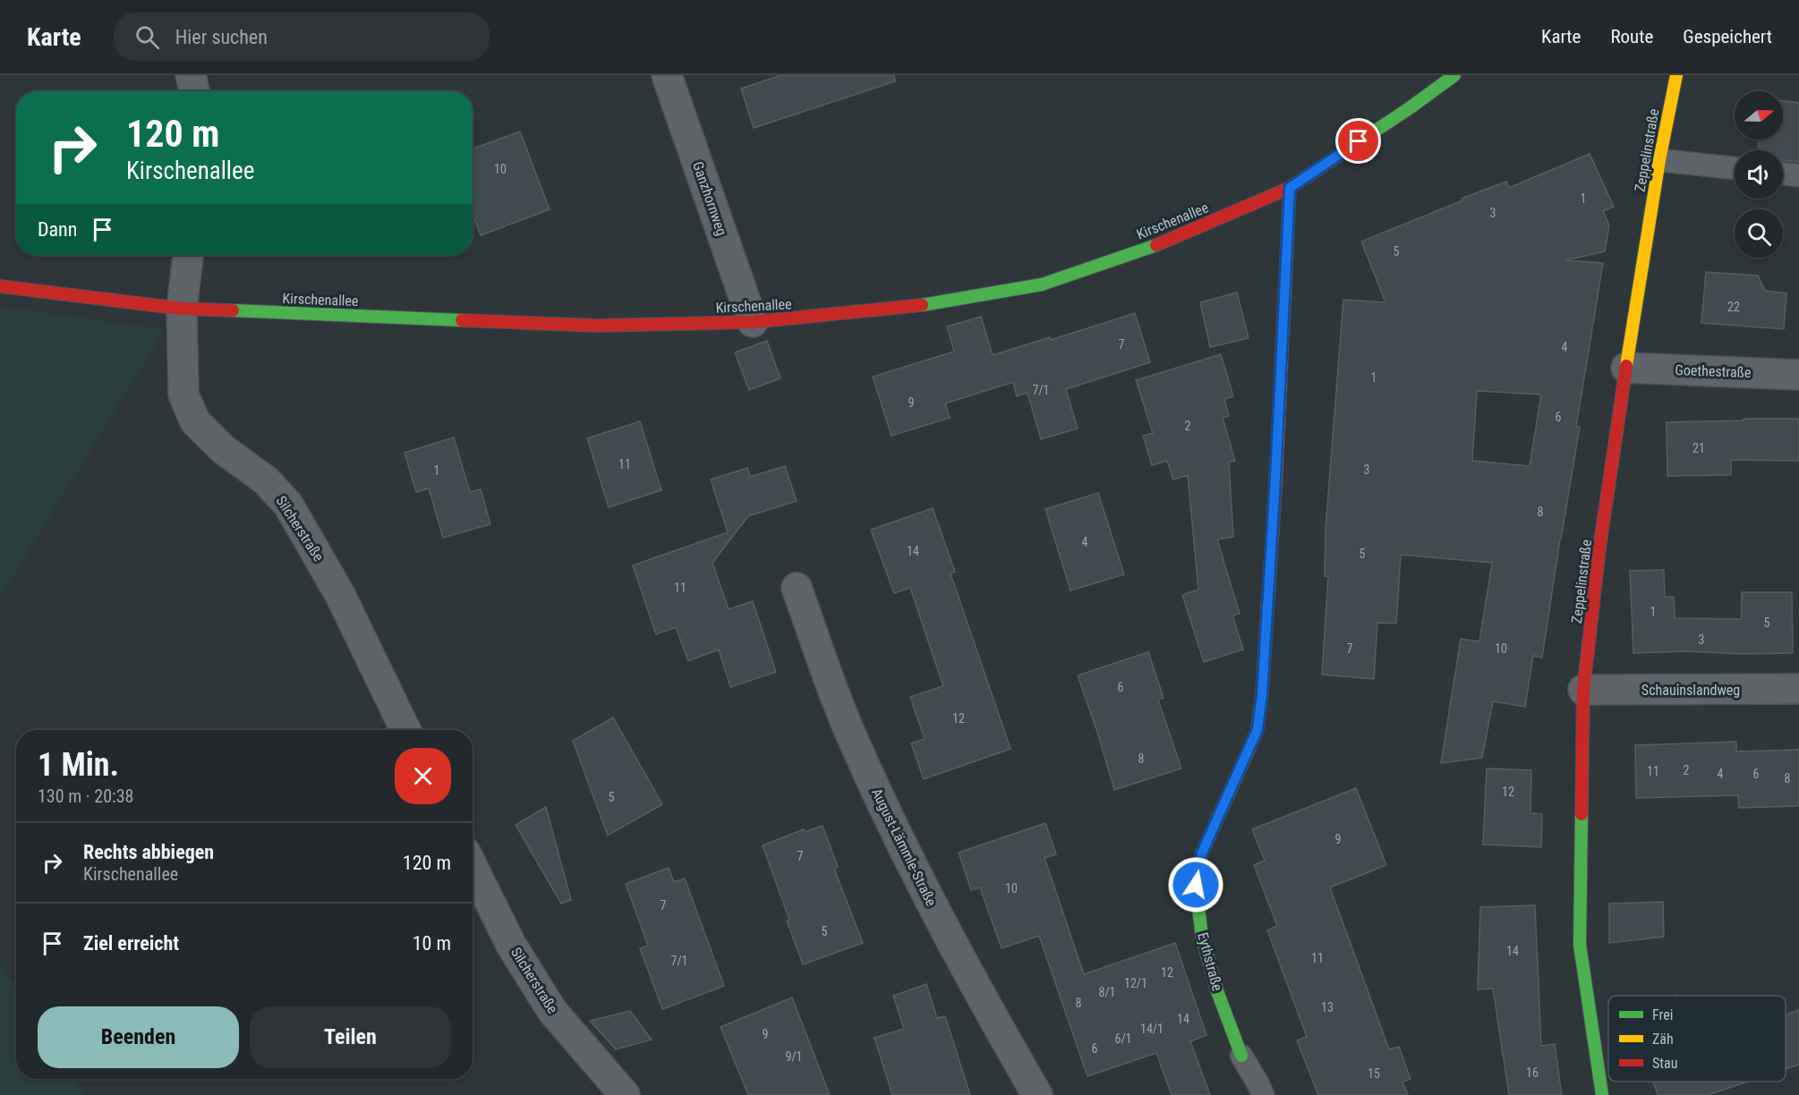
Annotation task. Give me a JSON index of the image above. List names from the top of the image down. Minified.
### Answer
{"streets":{"street":["Zeppelinstraße","Ganzhornweg","Kirschenallee","Goethestraße","Silcherstraße","Schauinslandweg","August-Lämmle-Straße","Eythstraße"]},"crossings":[["Zeppelinstraße","Goethestraße"],["Zeppelinstraße","Schauinslandweg"],["Ganzhornweg","Kirschenallee"],["Kirschenallee","Silcherstraße"],["Kirschenallee","Eythstraße"]],"house_numbers":["10","1","3","5","22","7","4","1","7/1","9","6","2","21","11","3","1","8","4","14","5","11","1","5","3","7","10","6","12","8","2","11","4","6","8","12","5","9","7","10","7","5","14","11","7/1","12","12/1","8/1","8","13","14","14/1","9","6/1","6","9/1","16","15"],"legend":["Frei","Zäh","Stau"],"north":"right","page":{"header":"Karte","search":"Hier suchen","nav":["Karte","Route","Gespeichert"],"turn":["120 m","Kirschenallee"],"then":"Dann","heading":["1 Min.","130 m · 20:38"],"list":[{"name":"Rechts abbiegen","note":"Kirschenallee","value":"120 m"},{"name":"Ziel erreicht","value":"10 m"}],"buttons":["Beenden","Teilen"]}}
